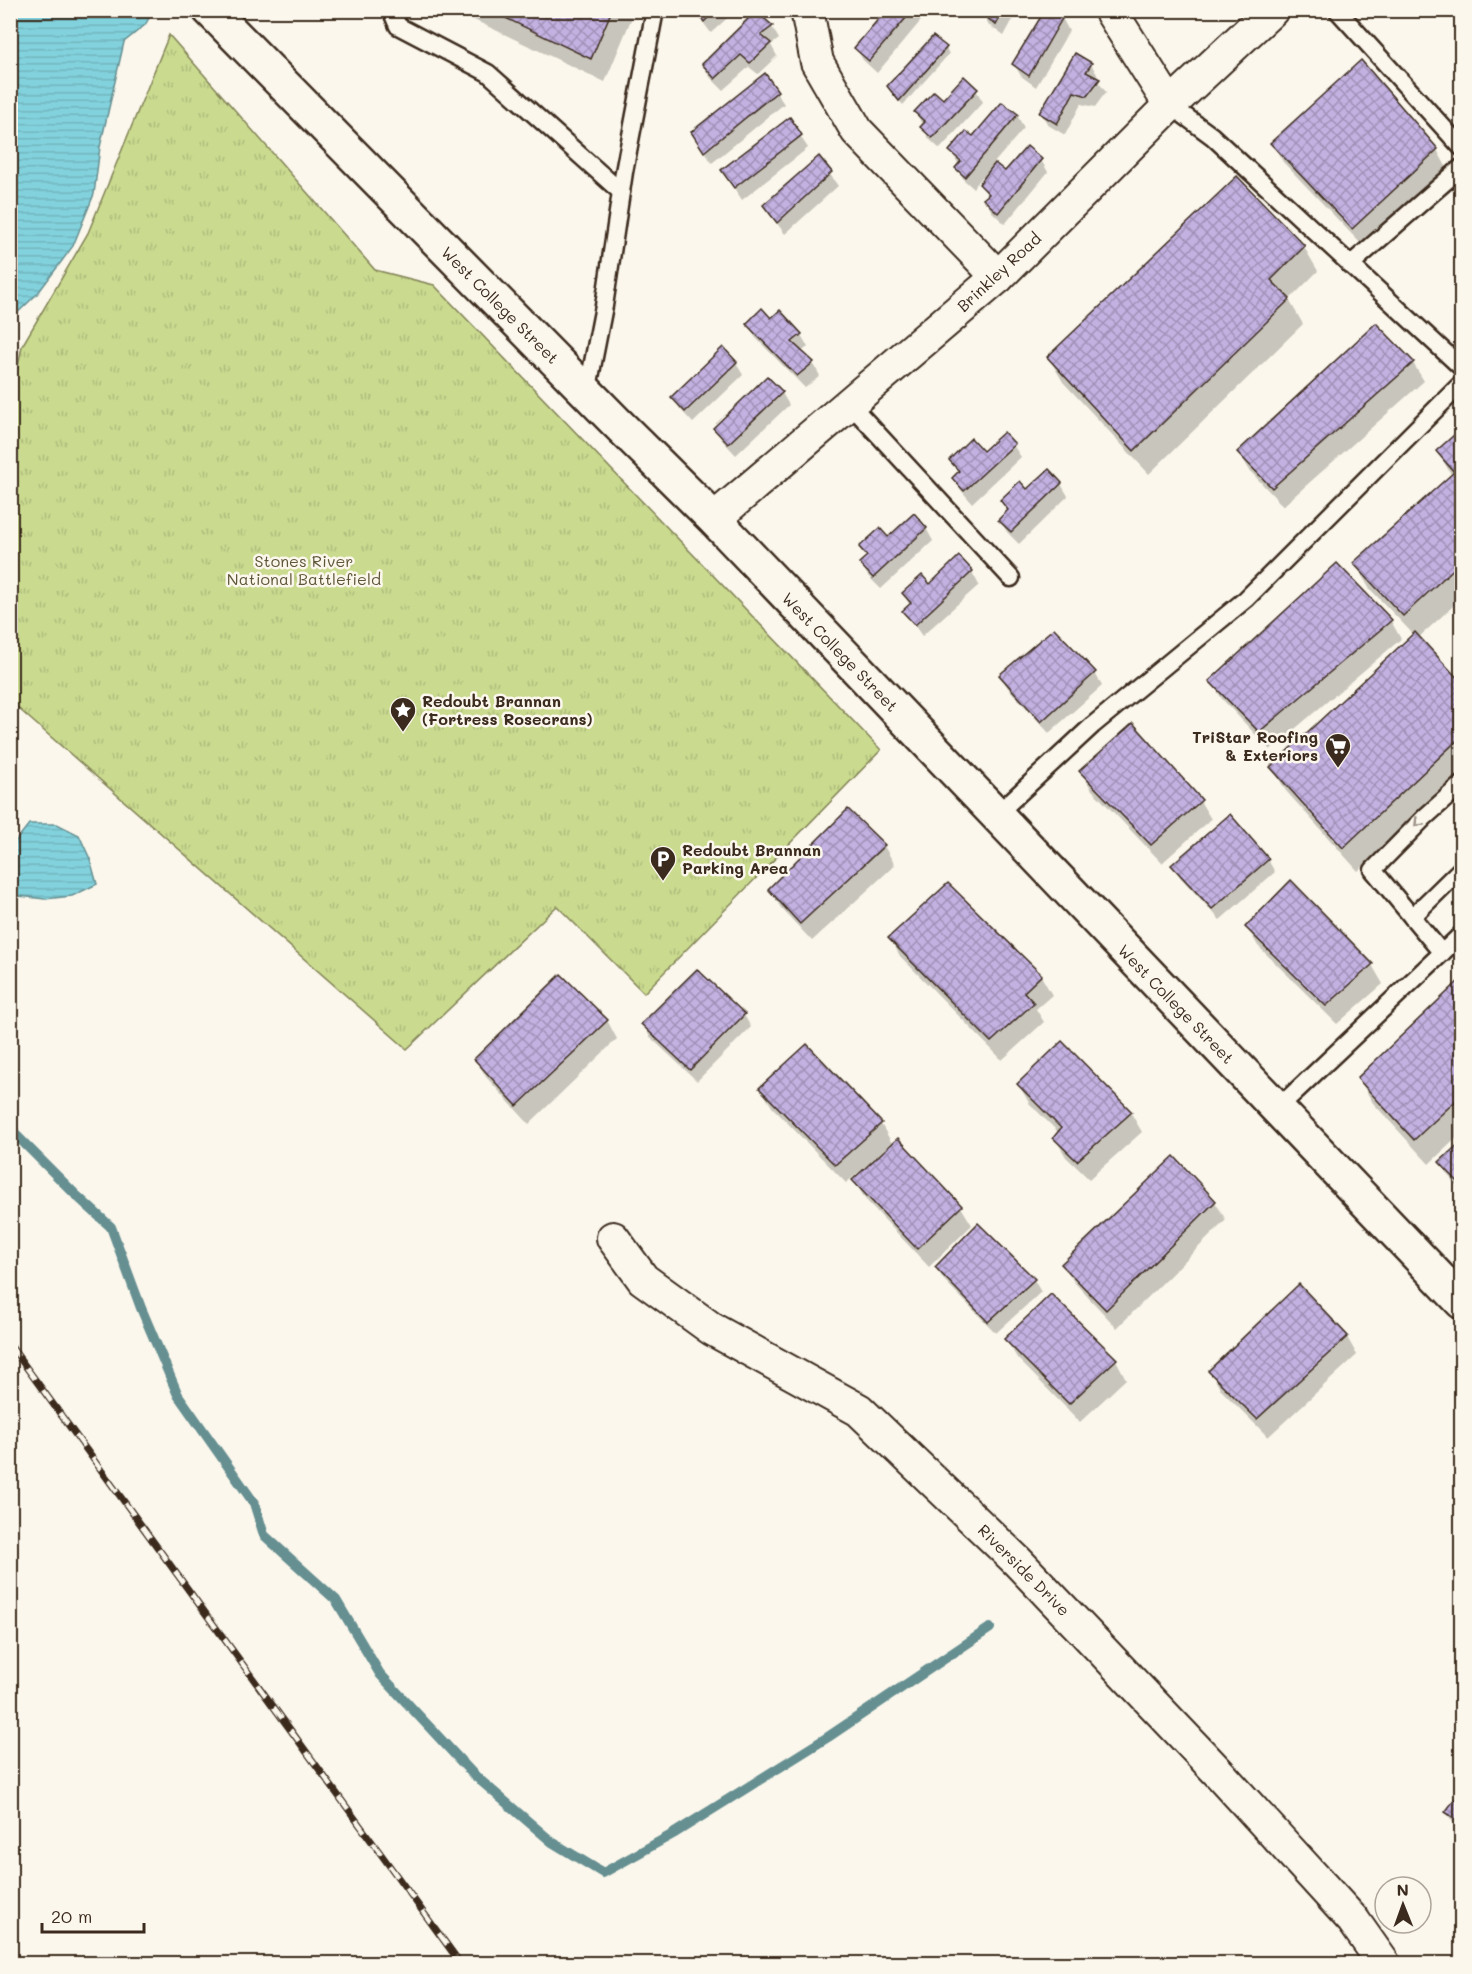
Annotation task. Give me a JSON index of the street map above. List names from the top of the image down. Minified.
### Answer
{"streets":{"street":["Brinkley Road","West College Street","Riverside Drive"]},"crossings":[["Brinkley Road","West College Street"]],"parks":["Stones River National Battlefield"],"places":{"place":["Redoubt Brannan (Fortress Rosecrans)"],"supermarket":["TriStar Roofing & Exteriors"],"parking":["Redoubt Brannan Parking Area"]},"scale_bar":"20 m","north":"top"}
